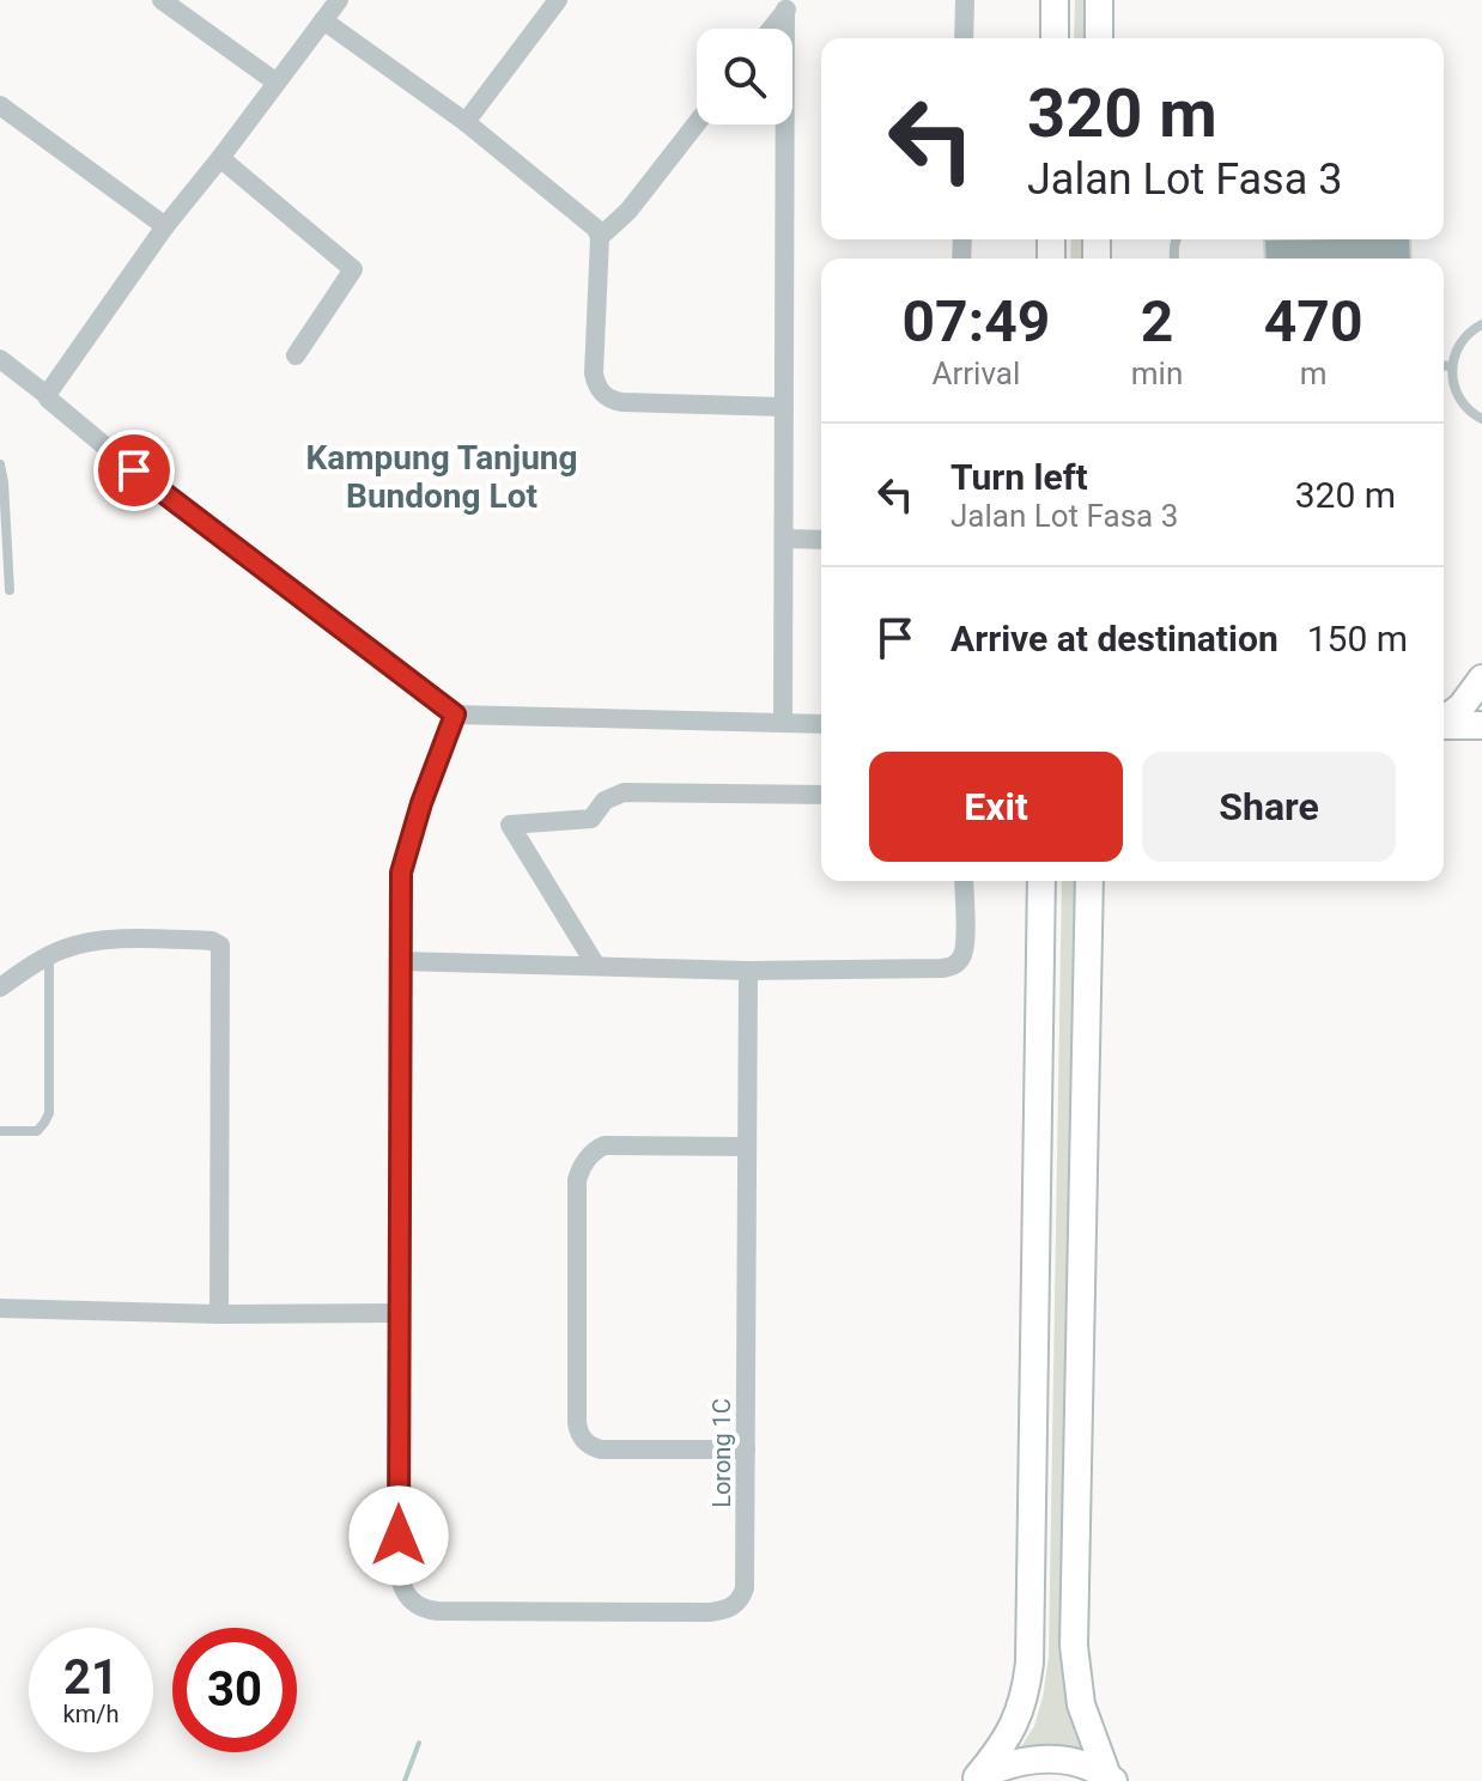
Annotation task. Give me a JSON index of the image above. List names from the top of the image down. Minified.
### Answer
{"streets":{"street":["Lorong 1C"]},"districts":["Kampung Tanjung Bundong Lot"],"page":{"turn":["320 m","Jalan Lot Fasa 3"],"eta":["07:49","Arrival","2","min","470","m"],"list":[{"name":"Turn left","note":"Jalan Lot Fasa 3","value":"320 m"},{"name":"Arrive at destination","value":"150 m"}],"buttons":["Exit","Share"],"speed":"21 km/h","limit":"30"}}
